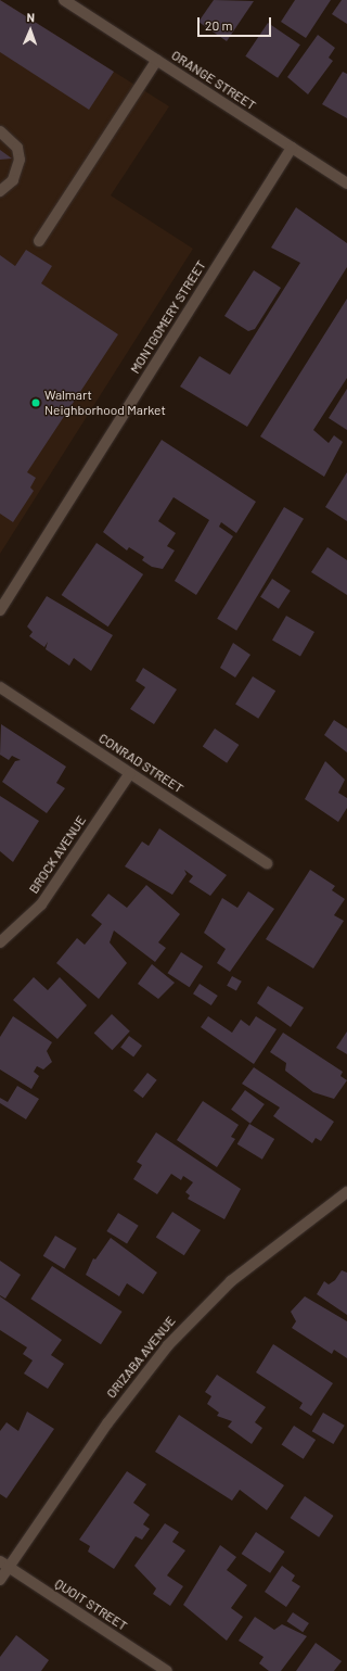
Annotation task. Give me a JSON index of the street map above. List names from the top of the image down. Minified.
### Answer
{"streets":{"street":["ORANGE STREET","MONTGOMERY STREET","CONRAD STREET","BROCK AVENUE","ORIZABA AVENUE","QUOIT STREET"]},"crossings":[["ORANGE STREET","MONTGOMERY STREET"],["CONRAD STREET","BROCK AVENUE"],["ORIZABA AVENUE","QUOIT STREET"]],"places":["Walmart Neighborhood Market"],"scale_bar":"20 m","north":"top"}
